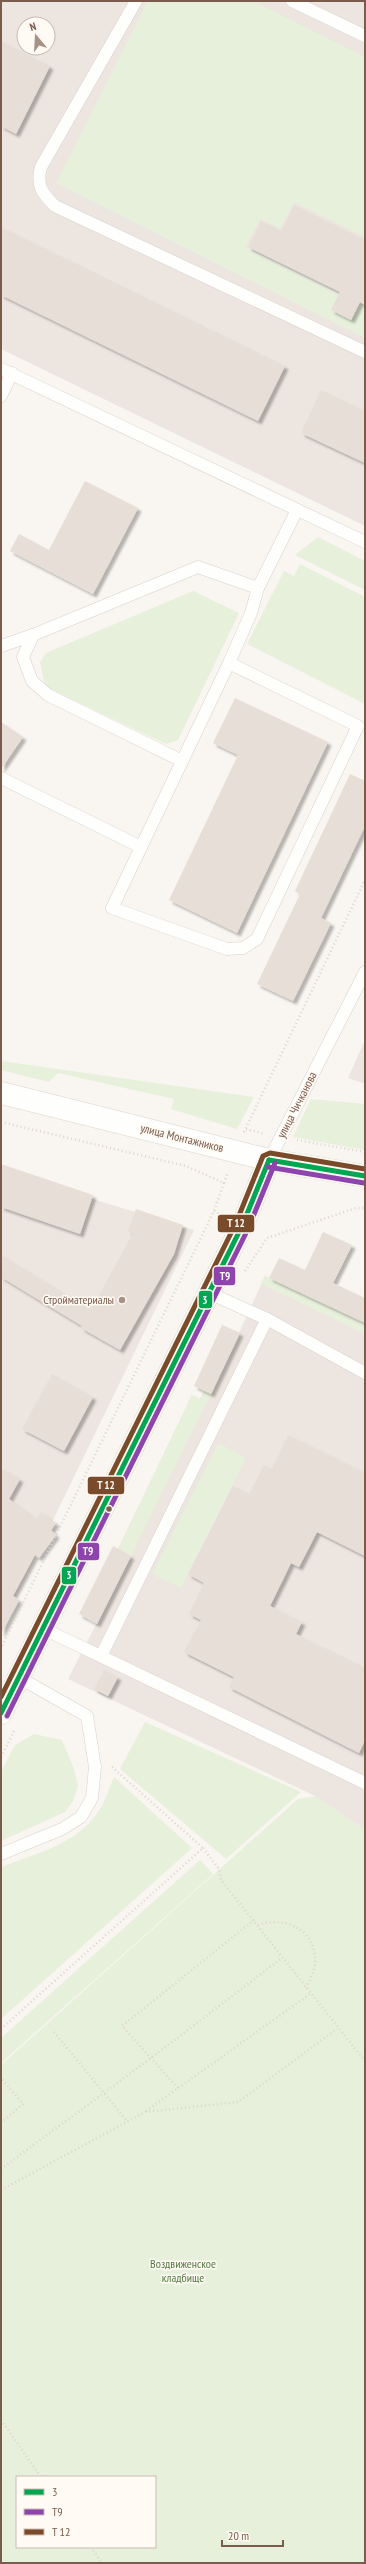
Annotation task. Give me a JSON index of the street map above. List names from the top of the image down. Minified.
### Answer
{"streets":{"main road":["улица Чичканова","улица Монтажников"]},"crossings":[["улица Чичканова","улица Монтажников"]],"parks":["Воздвиженское кладбище"],"places":["Стройматериалы"],"lines":["transit line 3","transit line Т9"],"legend":["3","Т9","Т 12"],"scale_bar":"20 m","north":"top"}
